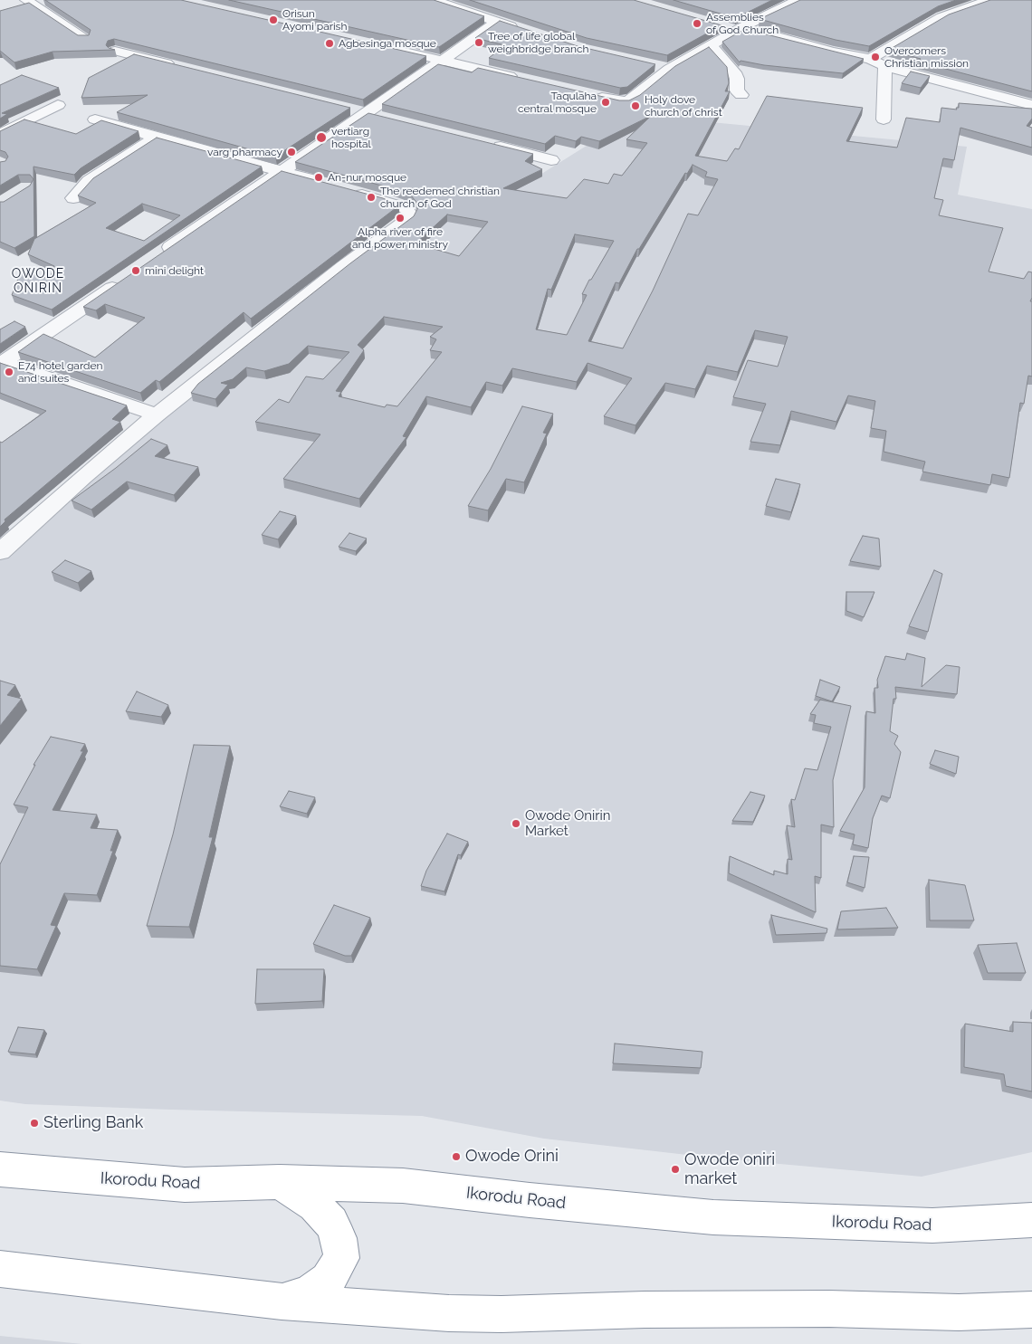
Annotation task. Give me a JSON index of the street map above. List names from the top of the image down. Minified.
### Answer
{"streets":{"highway":["Ikorodu Road"]},"districts":["OWODE ONIRIN"],"places":["Orisun Ayomi parish","Assemblies of God Church","Tree of life global weighbridge branch","Agbesinga mosque","Overcomers Christian mission","Taqulaha central mosque","Holy dove church of christ","vertiarg hospital","varg pharmacy","An-nur mosque","The reedemed christian church of God","Alpha river of fire and power ministry","mini delight","E74 hotel garden and suites","Owode Onirin Market","Sterling Bank","Owode Orini","Owode oniri market"]}
